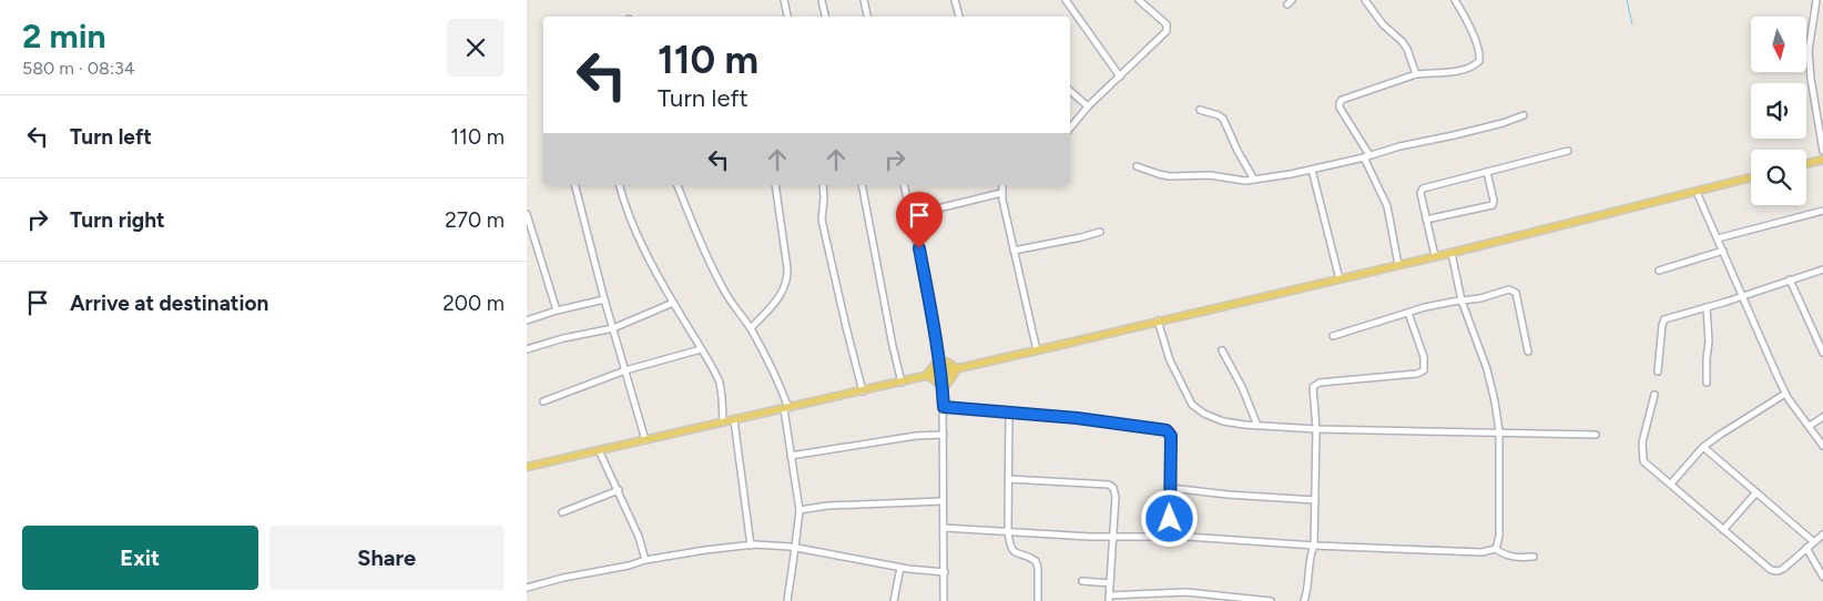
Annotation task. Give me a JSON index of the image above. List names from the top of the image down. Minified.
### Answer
{"north":"bottom","page":{"heading":["2 min","580 m · 08:34"],"turn":["110 m","Turn left"],"list":[{"name":"Turn left","value":"110 m"},{"name":"Turn right","value":"270 m"},{"name":"Arrive at destination","value":"200 m"}],"buttons":["Exit","Share"]}}
